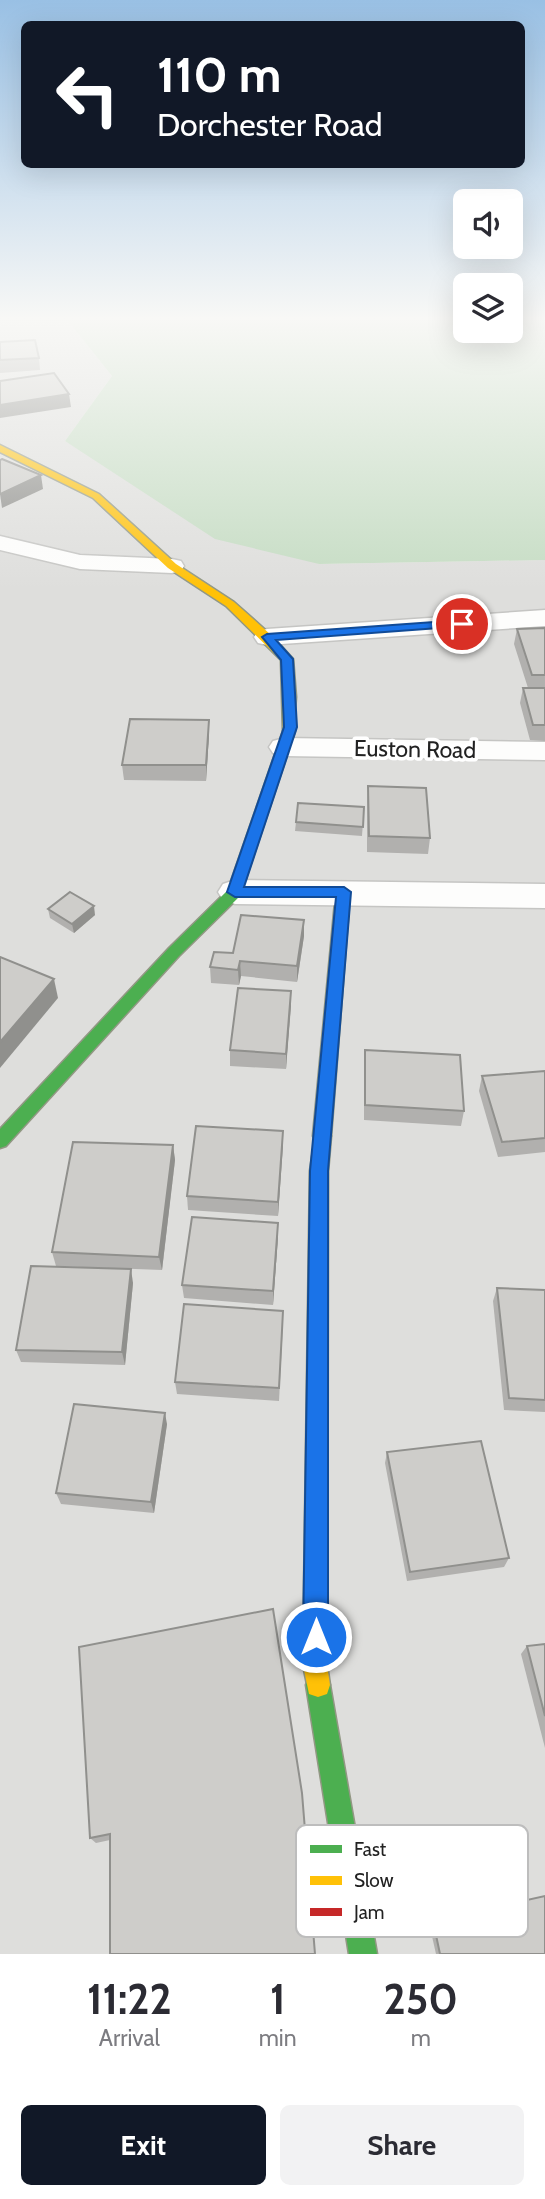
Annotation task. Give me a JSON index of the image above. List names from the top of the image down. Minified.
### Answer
{"streets":{"street":["Euston Road"]},"legend":["Fast","Slow","Jam"],"page":{"turn":["110 m","Dorchester Road"],"eta":["11:22","Arrival","1","min","250","m"],"buttons":["Exit","Share"]}}
